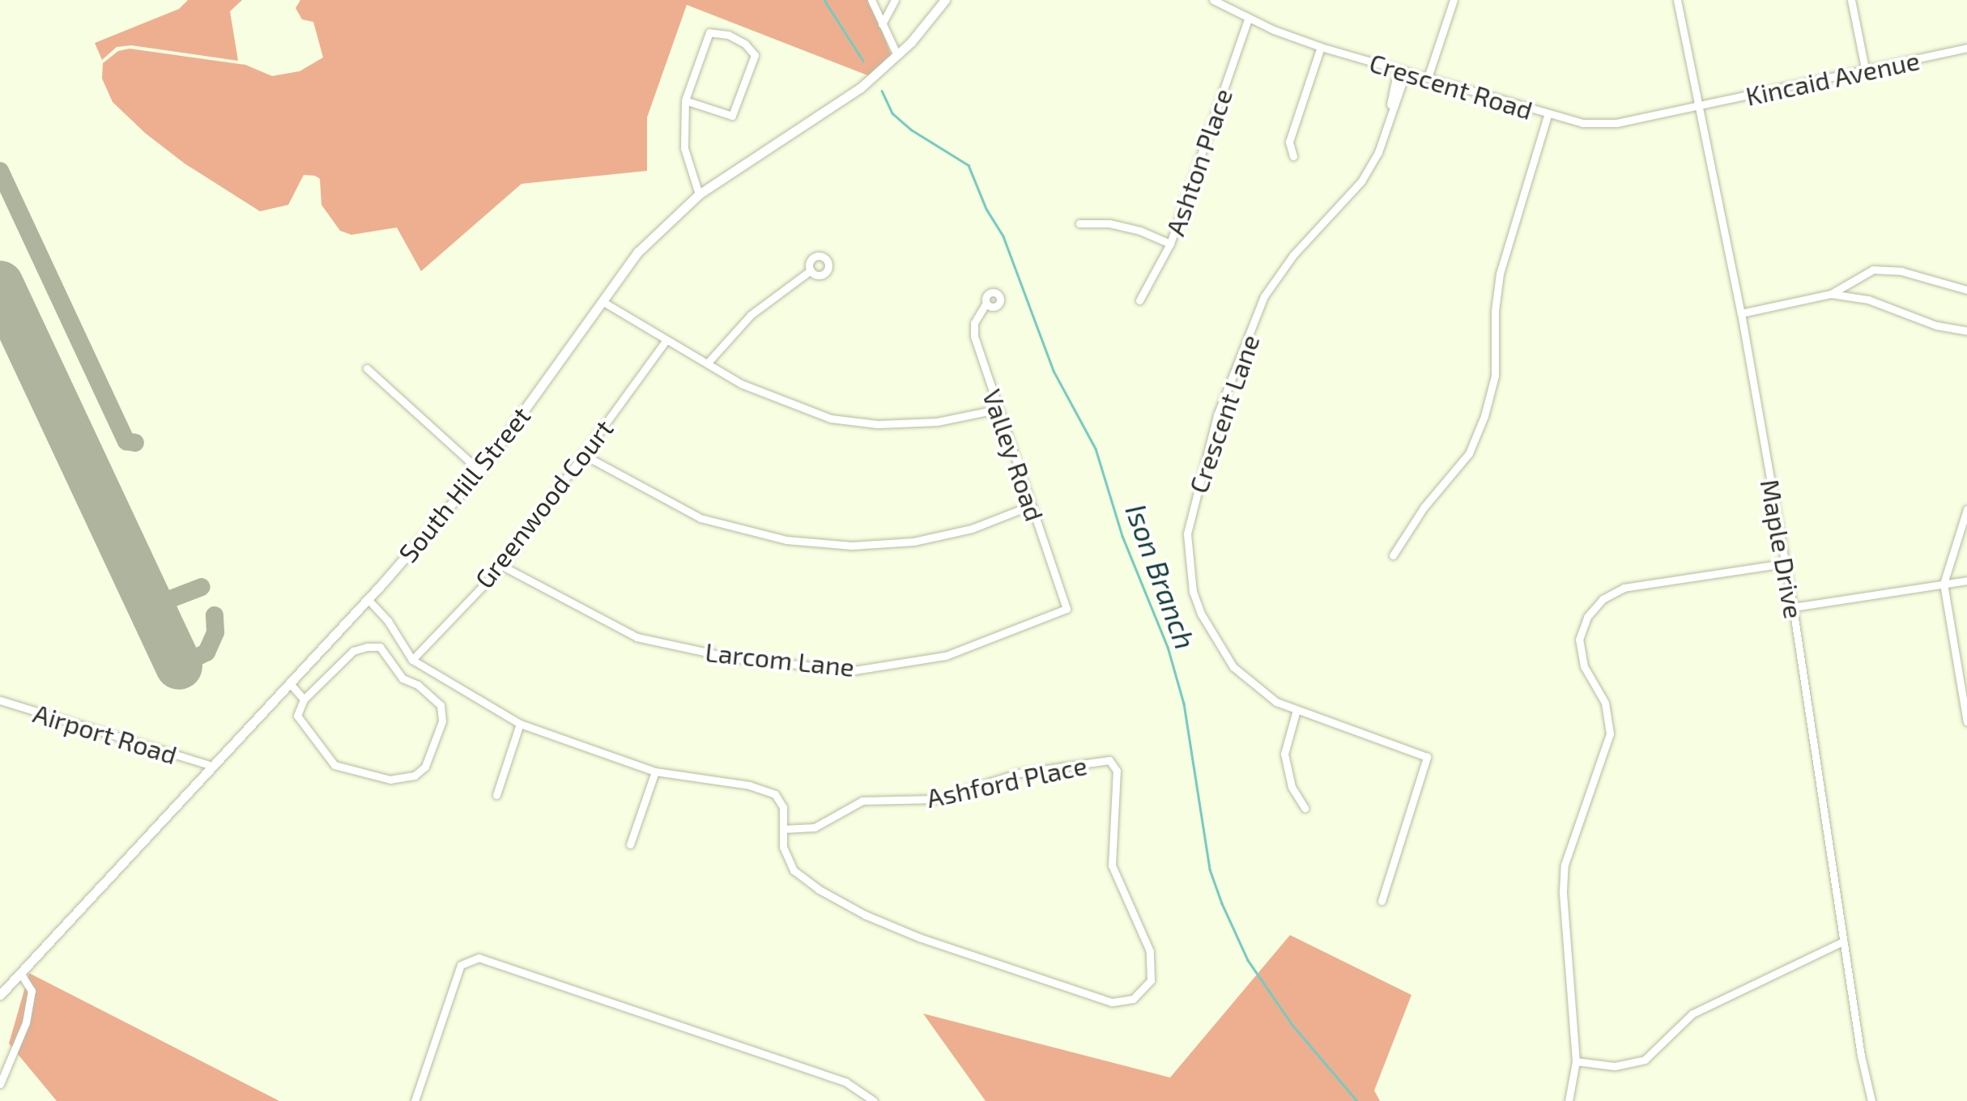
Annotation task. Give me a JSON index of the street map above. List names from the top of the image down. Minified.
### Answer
{"streets":{"main road":["South Hill Street"],"street":["Kincaid Avenue","Crescent Road","Ashton Place","Crescent Lane","Valley Road","Greenwood Court","Maple Drive","Larcom Lane","Airport Road","Ashford Place"]},"crossings":[["Kincaid Avenue","Crescent Road"],["Kincaid Avenue","Maple Drive"],["Crescent Road","Ashton Place"],["Crescent Road","Crescent Lane"],["Crescent Road","Maple Drive"],["Valley Road","Larcom Lane"],["South Hill Street","Airport Road"],["Greenwood Court","Larcom Lane"]],"water":["Ison Branch"]}
